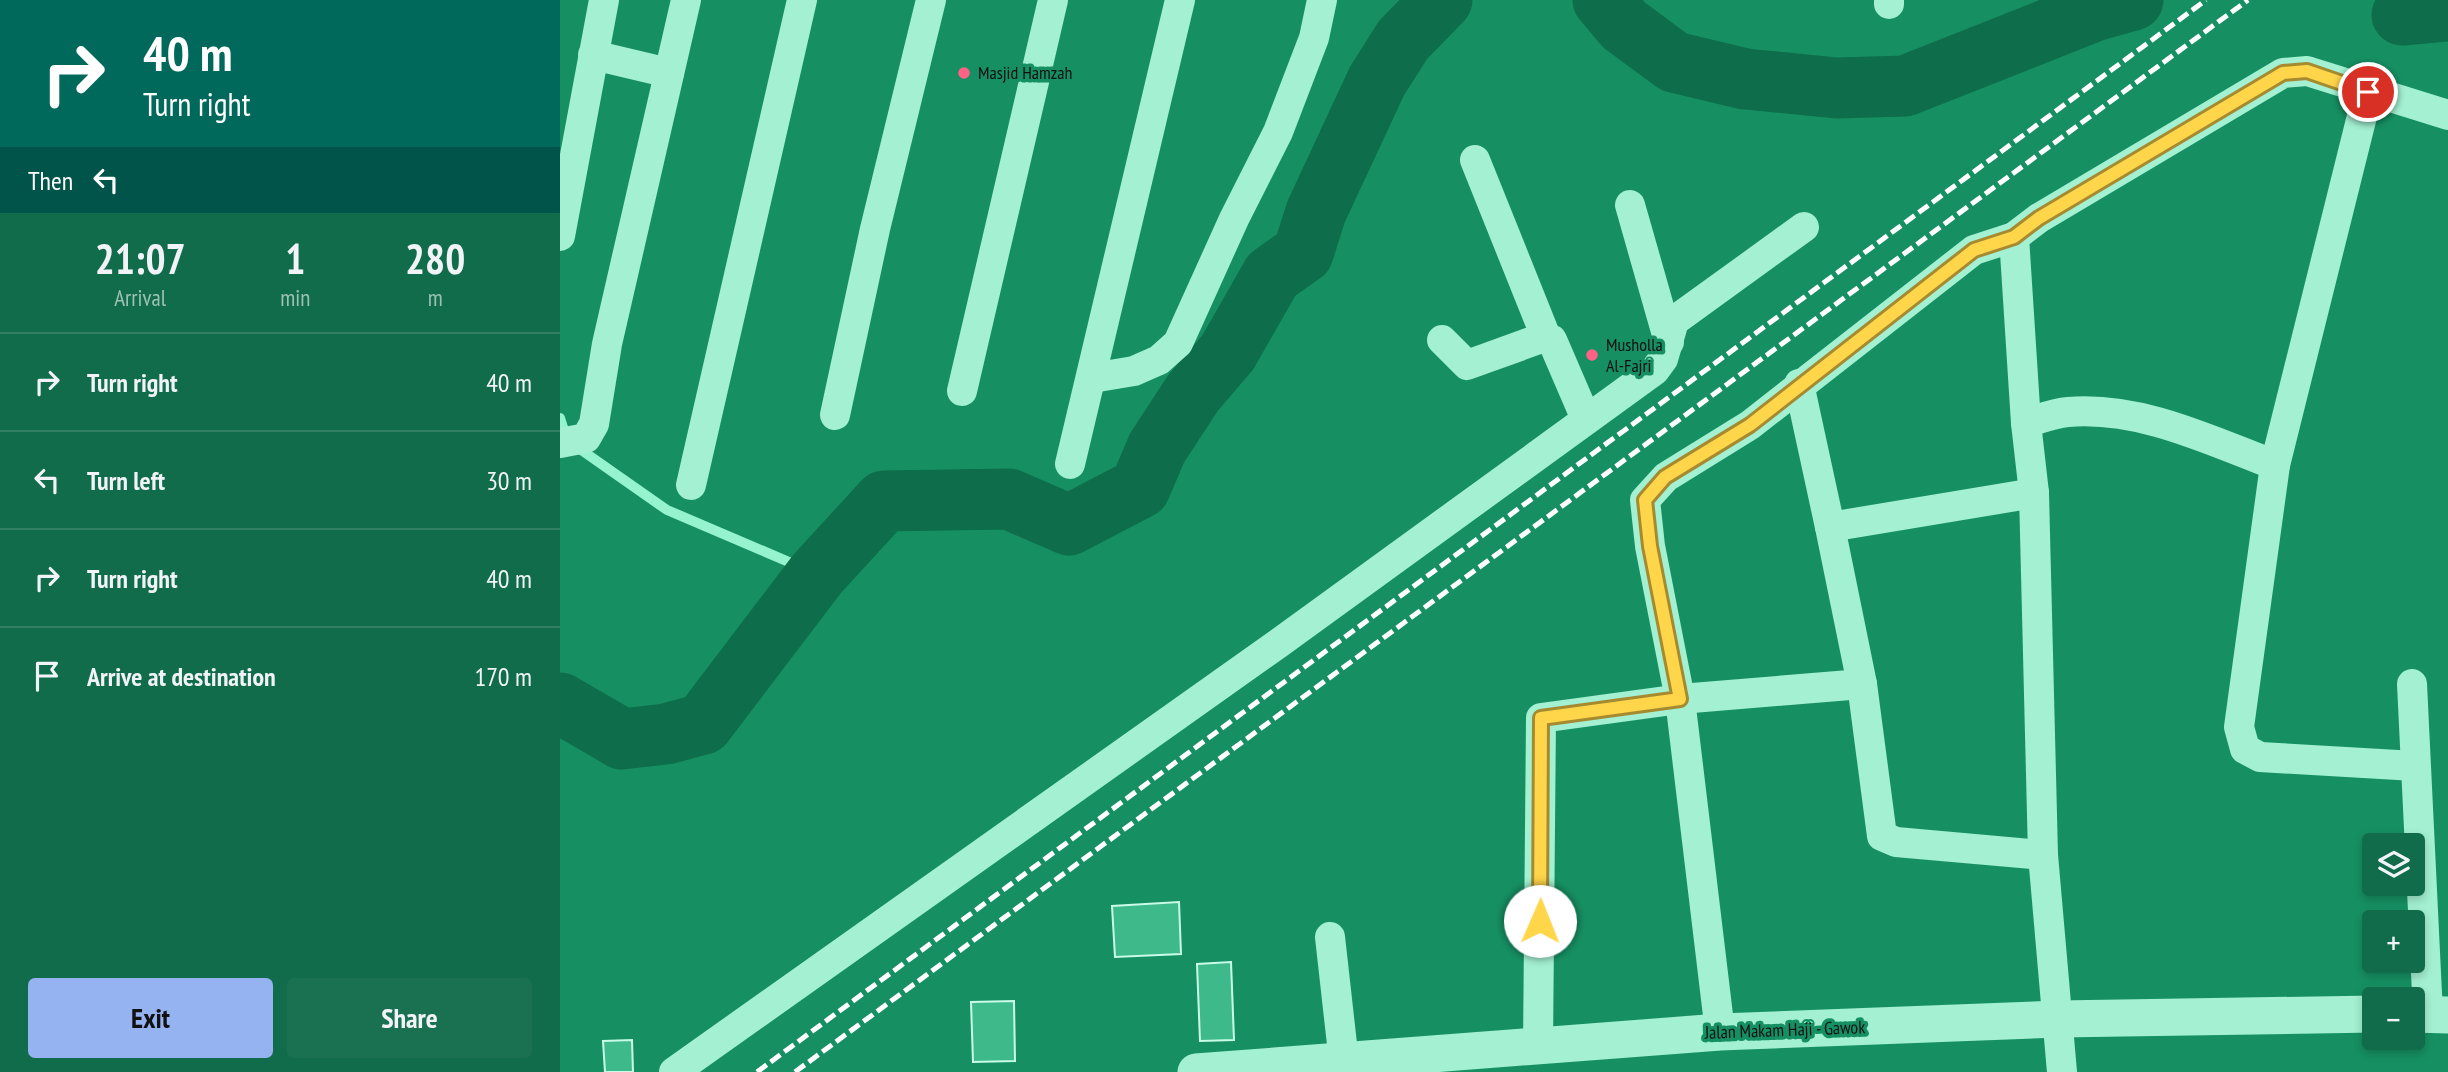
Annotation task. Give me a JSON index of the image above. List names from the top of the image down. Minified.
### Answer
{"streets":{"street":["Jalan Makam Haji - Gawok"]},"places":["Masjid Hamzah","Musholla Al-Fajri"],"page":{"turn":["40 m","Turn right"],"then":"Then","eta":["21:07","Arrival","1","min","280","m"],"list":[{"name":"Turn right","value":"40 m"},{"name":"Turn left","value":"30 m"},{"name":"Turn right","value":"40 m"},{"name":"Arrive at destination","value":"170 m"}],"map_buttons":["+","−"],"buttons":["Exit","Share"]}}
